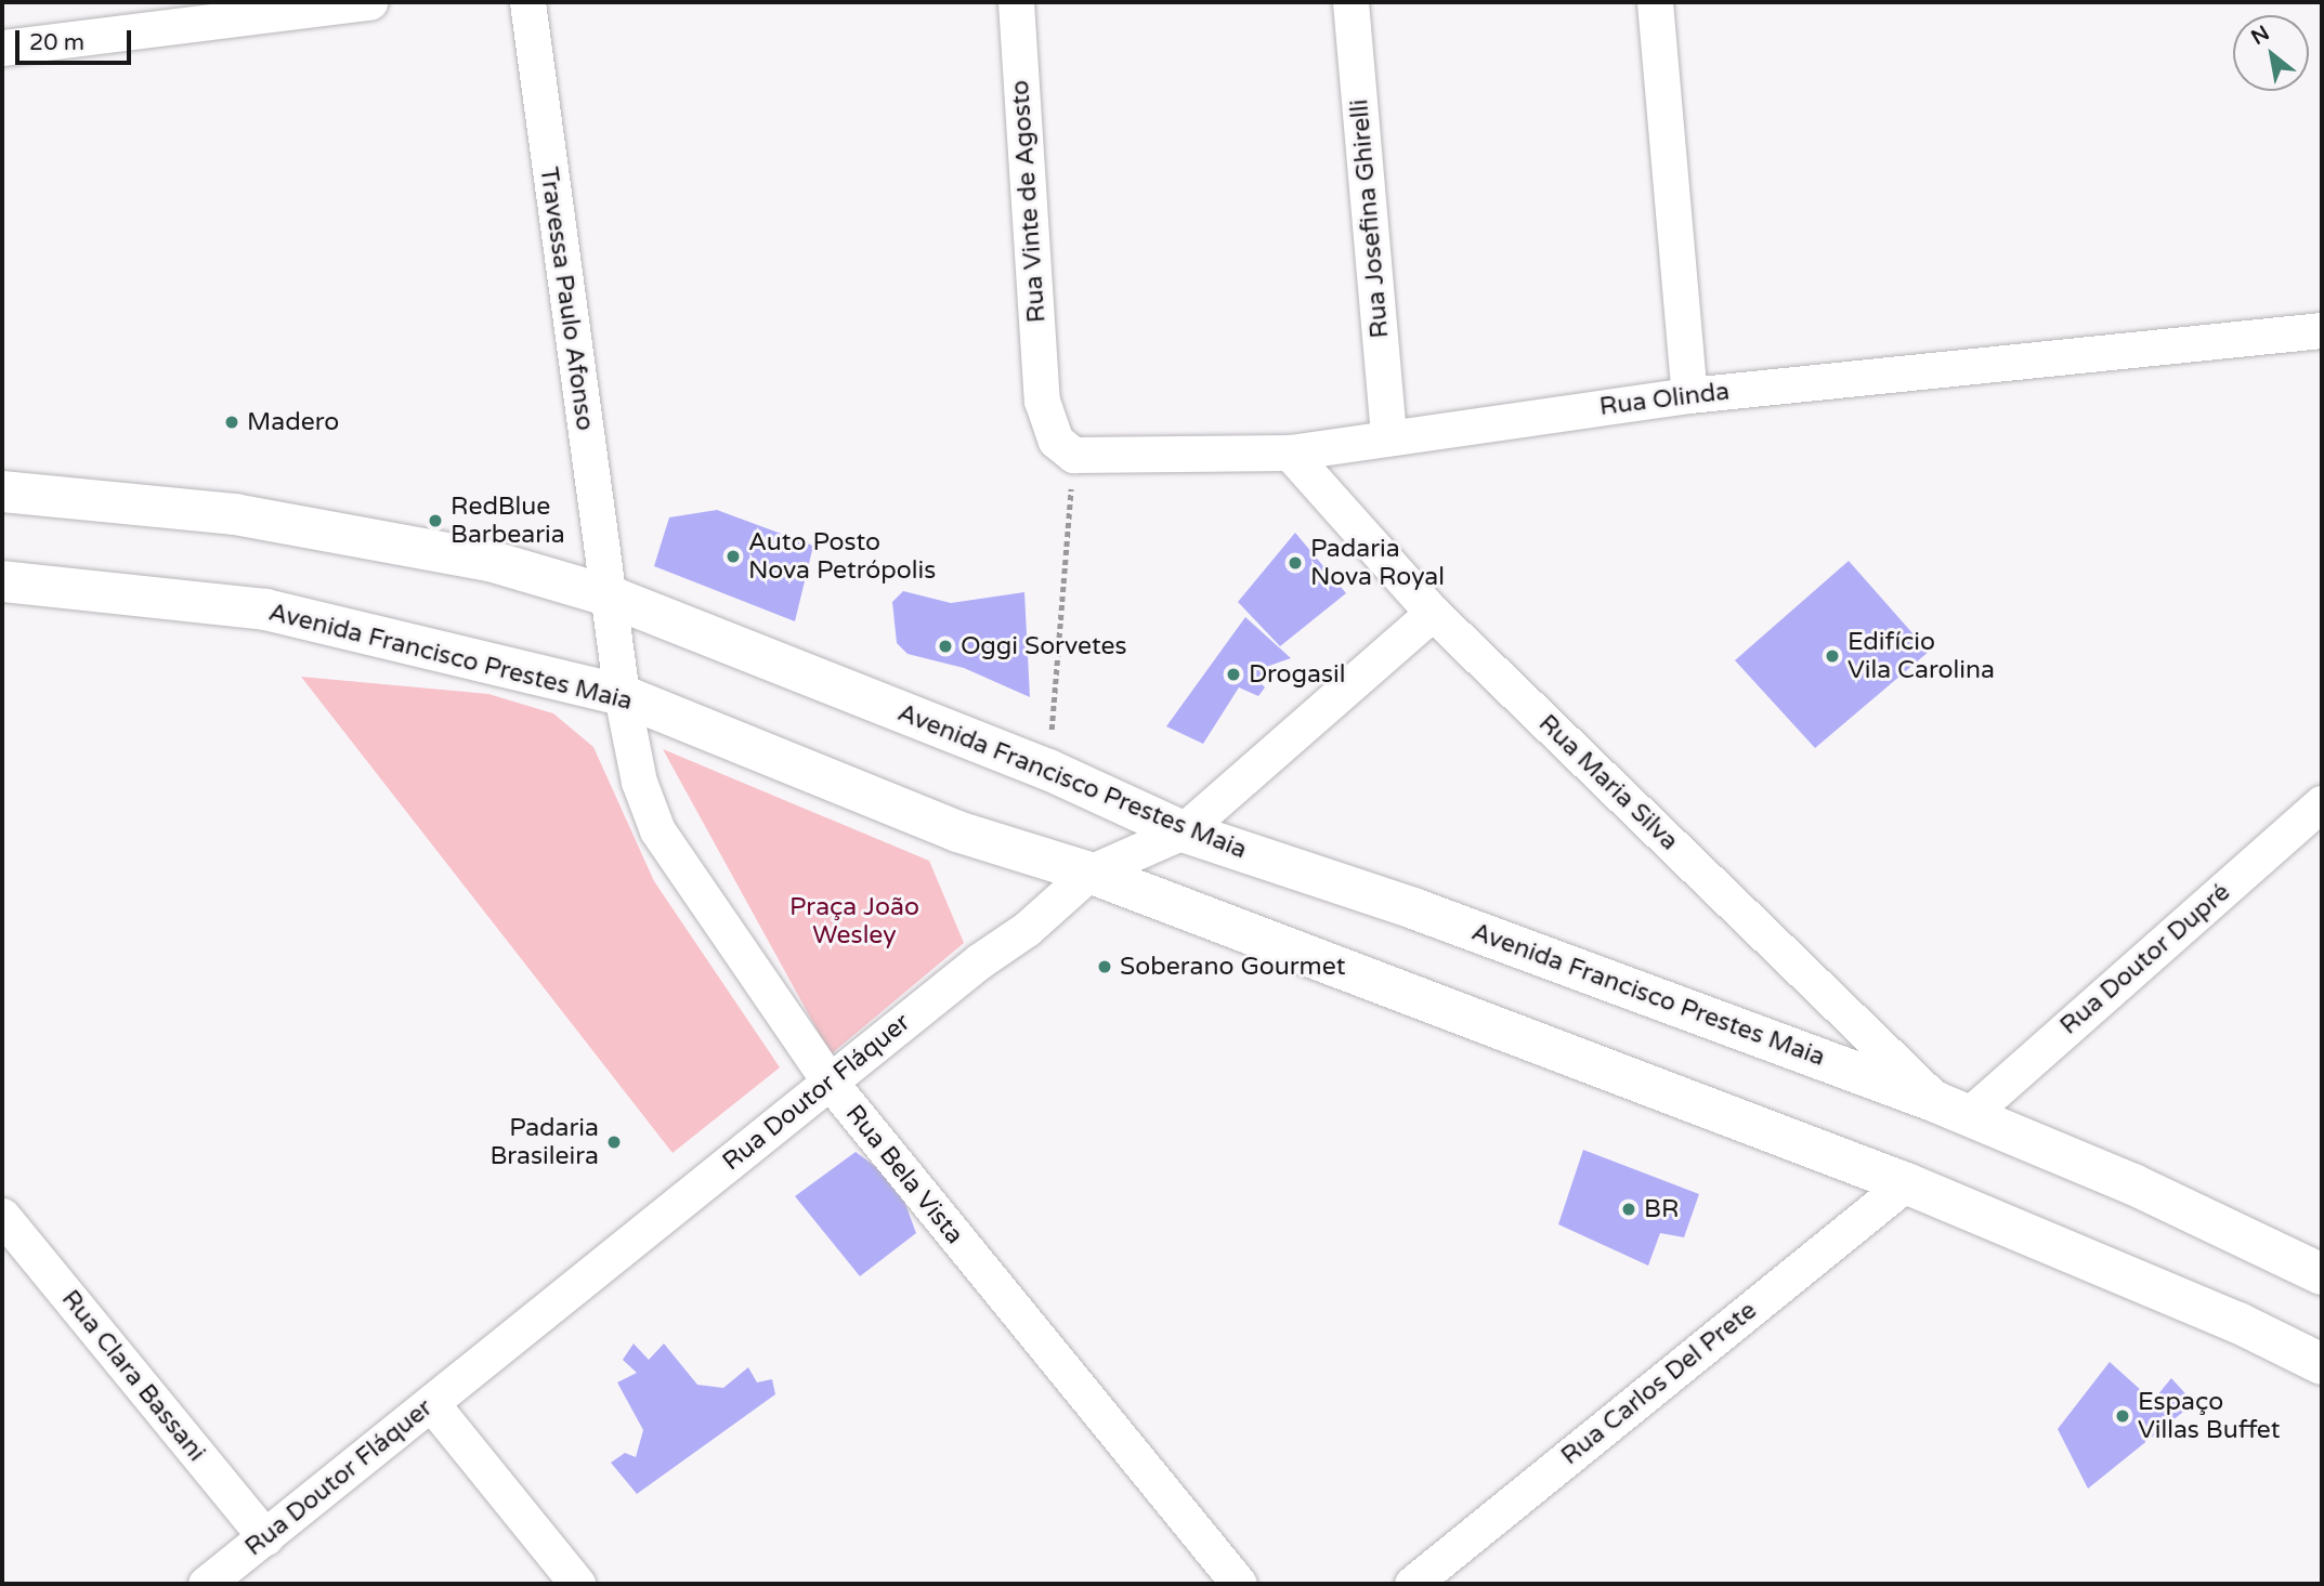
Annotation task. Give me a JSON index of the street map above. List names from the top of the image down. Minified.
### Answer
{"streets":{"main road":["Avenida Francisco Prestes Maia"],"street":["Rua Vinte de Agosto","Rua Josefina Ghirelli","Travessa Paulo Afonso","Rua Olinda","Rua Maria Silva","Rua Doutor Dupré","Rua Doutor Fláquer","Rua Bela Vista","Rua Clara Bassani","Rua Carlos Del Prete"]},"crossings":[["Rua Vinte de Agosto","Rua Olinda"],["Rua Josefina Ghirelli","Rua Olinda"],["Travessa Paulo Afonso","Avenida Francisco Prestes Maia"],["Travessa Paulo Afonso","Rua Bela Vista"],["Rua Olinda","Rua Maria Silva"],["Avenida Francisco Prestes Maia","Rua Maria Silva"],["Avenida Francisco Prestes Maia","Rua Doutor Dupré"],["Avenida Francisco Prestes Maia","Rua Doutor Fláquer"],["Avenida Francisco Prestes Maia","Rua Bela Vista"],["Avenida Francisco Prestes Maia","Rua Carlos Del Prete"],["Rua Maria Silva","Rua Doutor Dupré"],["Rua Maria Silva","Rua Doutor Fláquer"],["Rua Doutor Fláquer","Rua Bela Vista"],["Rua Doutor Fláquer","Rua Clara Bassani"]],"parks":["Praça João Wesley"],"places":["Madero","RedBlue Barbearia","Auto Posto Nova Petrópolis","Padaria Nova Royal","Oggi Sorvetes","Edifício Vila Carolina","Drogasil","Soberano Gourmet","Padaria Brasileira","BR","Espaço Villas Buffet"],"scale_bar":"20 m","north":"top left"}
